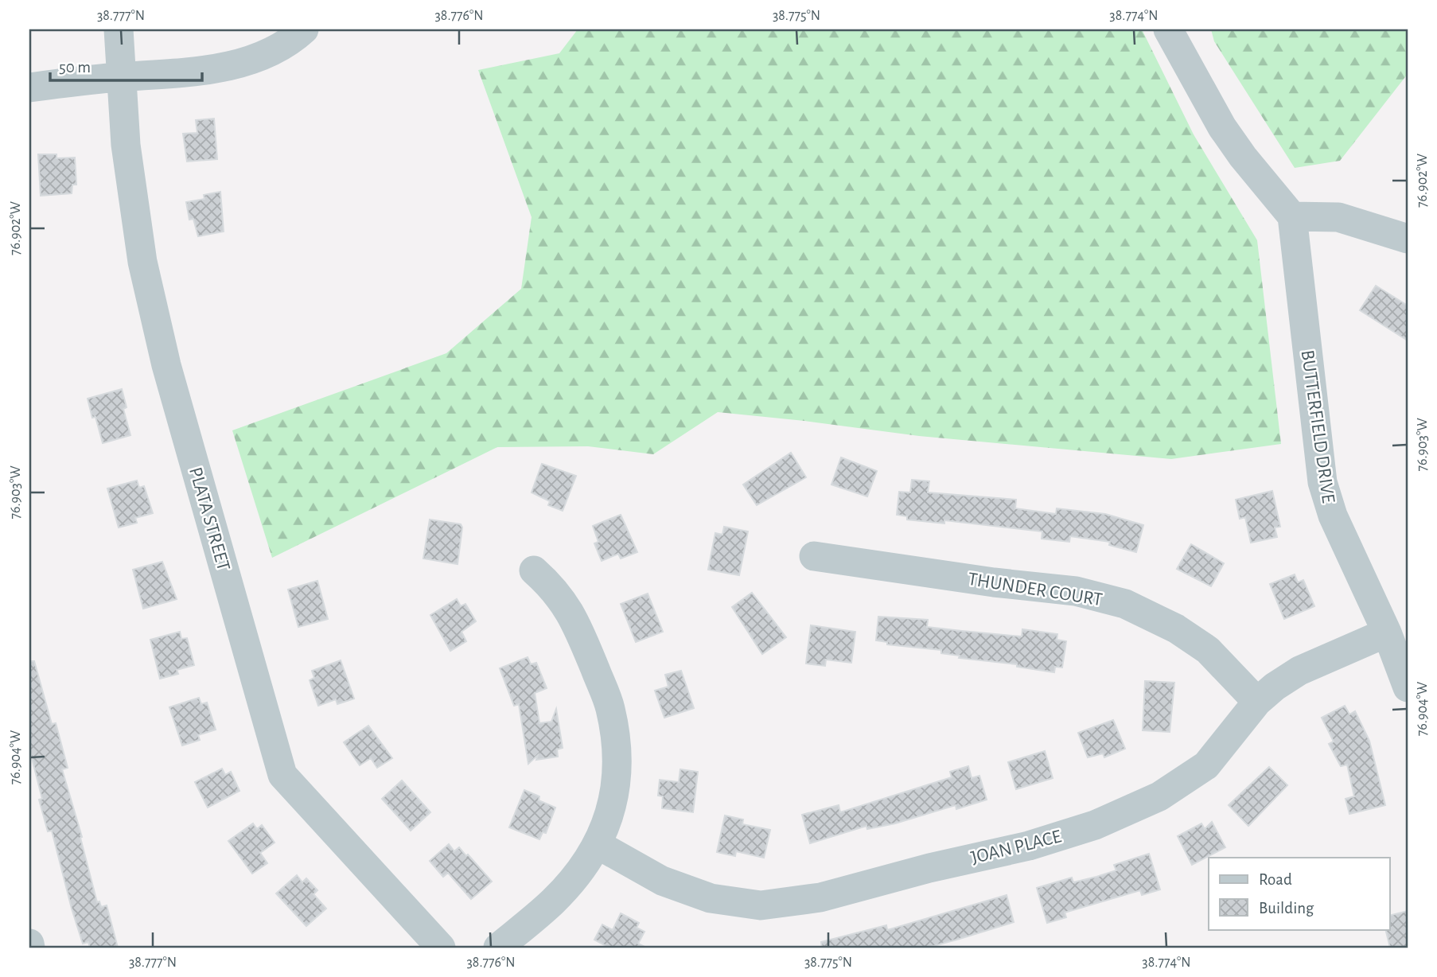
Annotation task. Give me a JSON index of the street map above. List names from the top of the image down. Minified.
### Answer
{"streets":{"street":["BUTTERFIELD DRIVE","PLATA STREET","THUNDER COURT","JOAN PLACE"]},"crossings":[["BUTTERFIELD DRIVE","JOAN PLACE"],["THUNDER COURT","JOAN PLACE"]],"legend":["Road","Building"],"scale_bar":"50 m","coordinates":["38.777°N","38.776°N","38.775°N","38.774°N","76.902°W","76.903°W","76.904°W"]}
